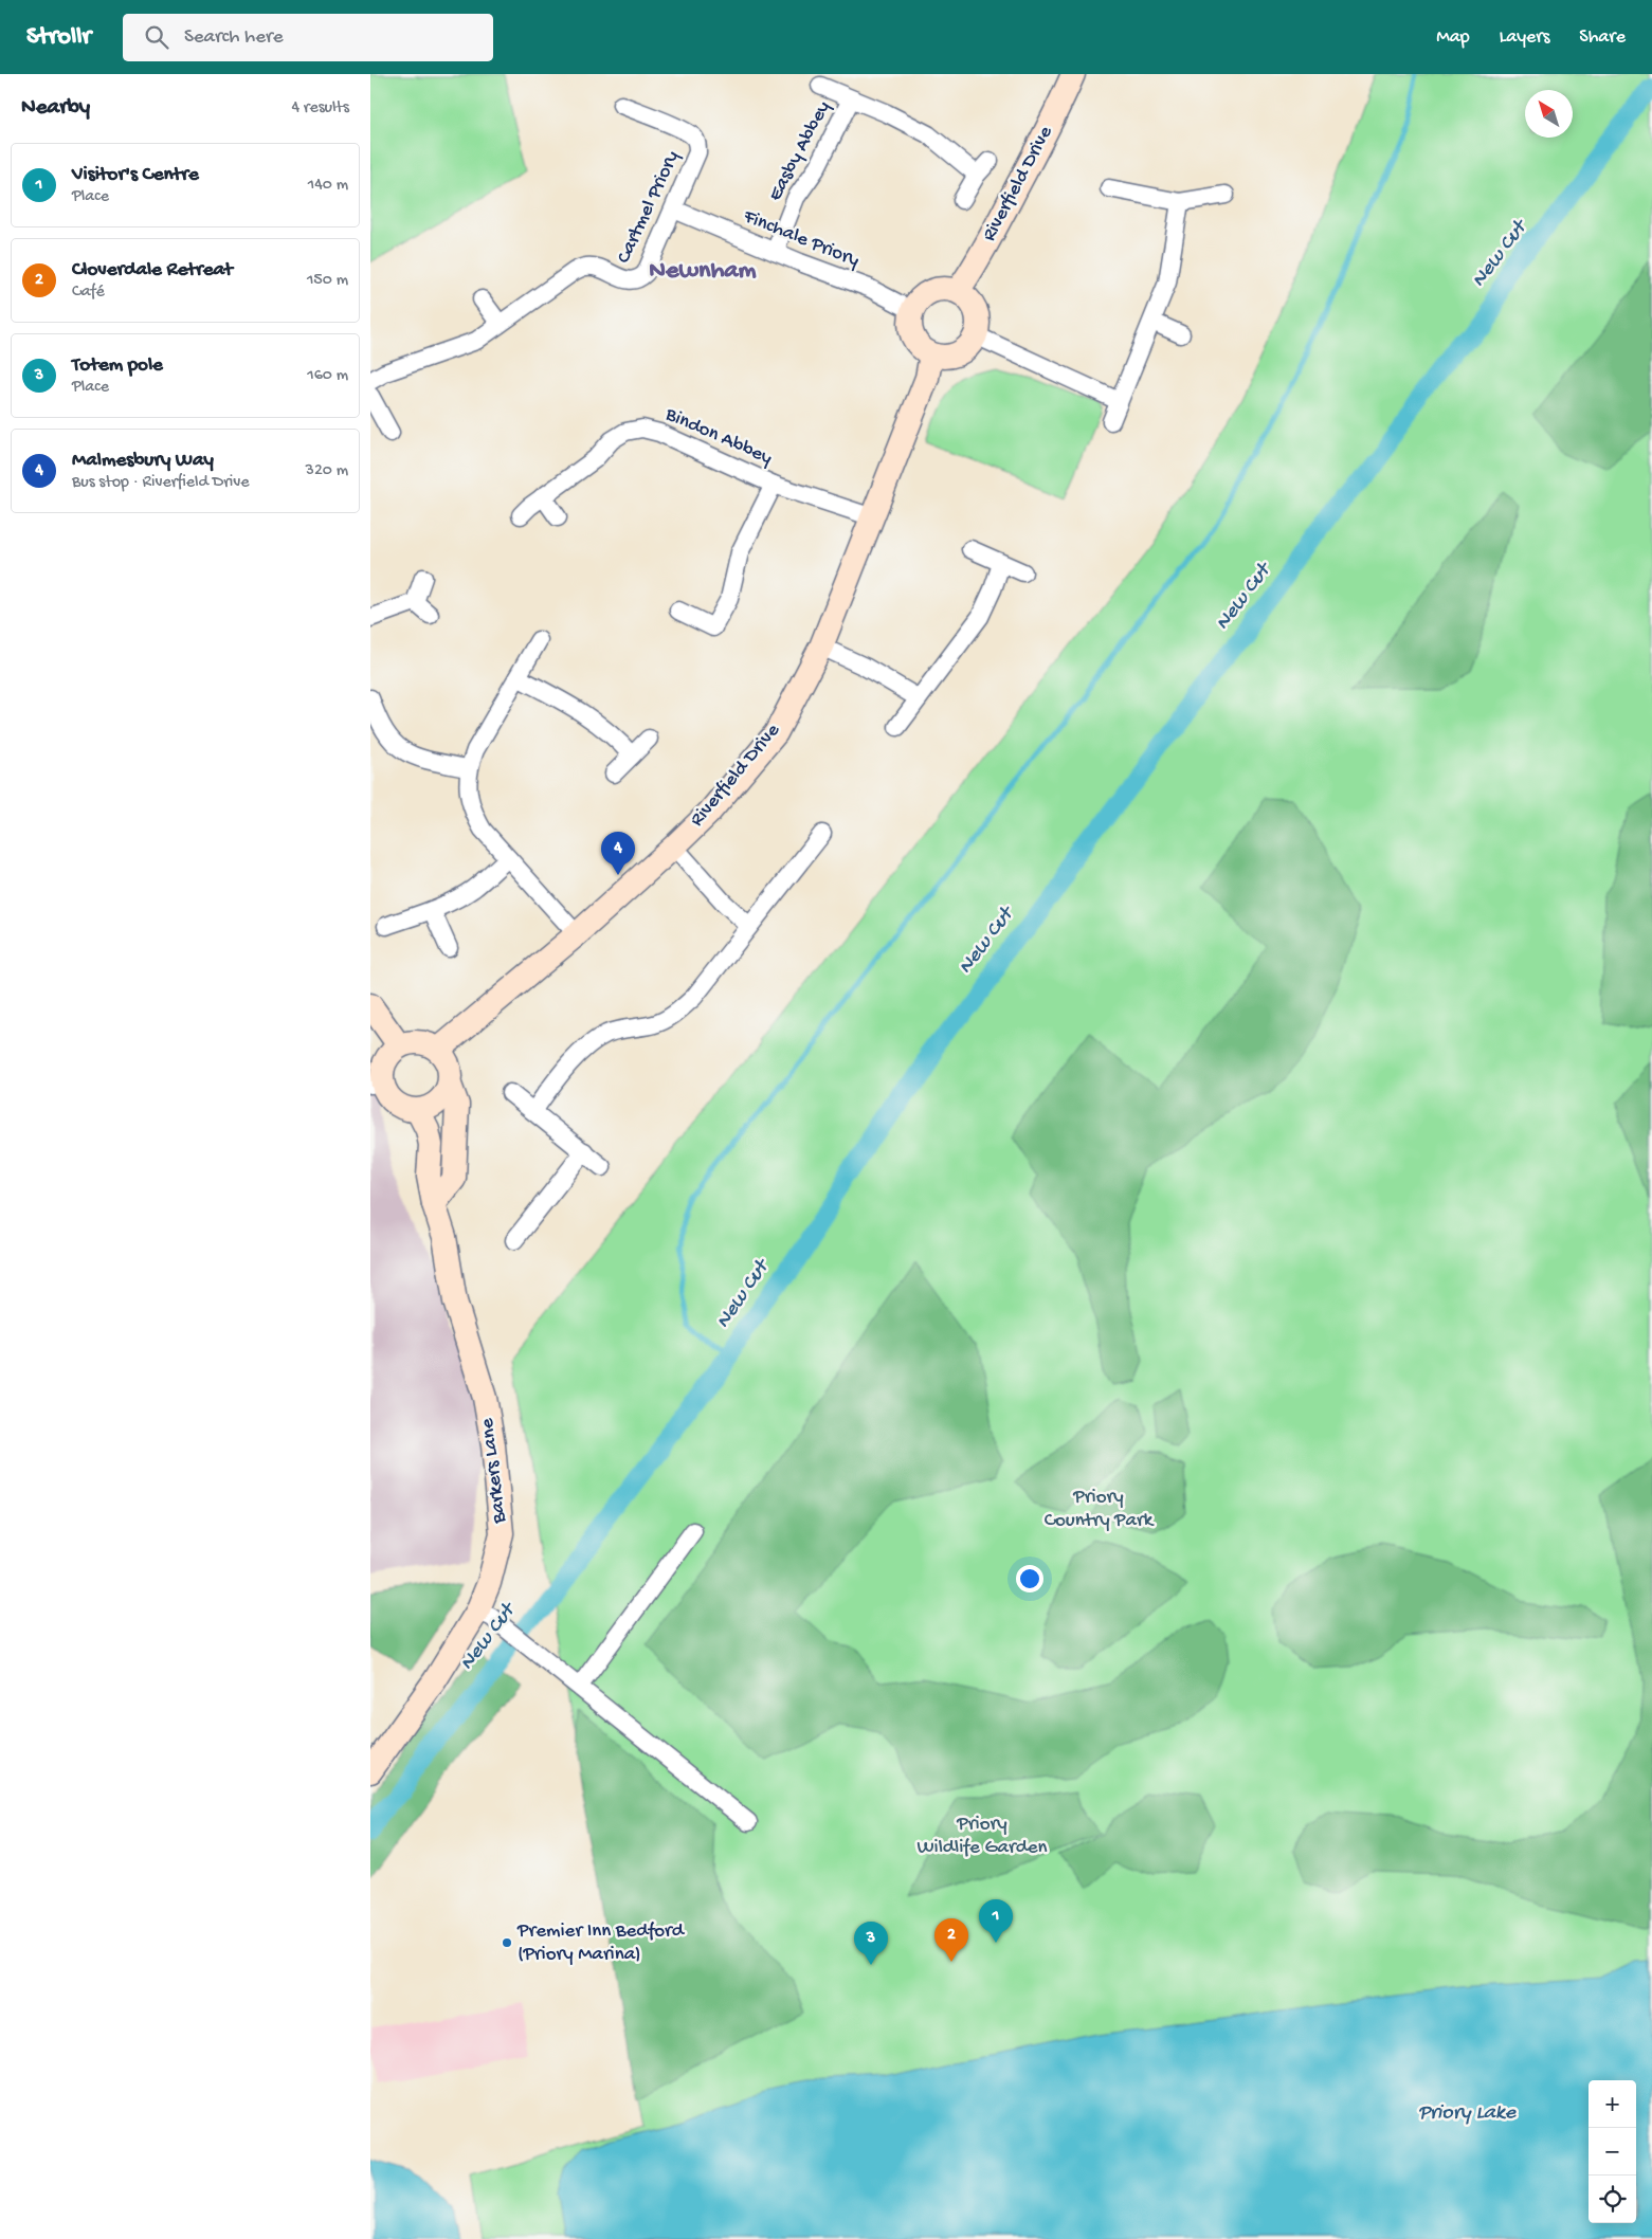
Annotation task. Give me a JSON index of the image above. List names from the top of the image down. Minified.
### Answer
{"streets":{"street":["Easby Abbey","Riverfield Drive","Cartmel Priory","Finchale Priory","Bindon Abbey","Barkers Lane"]},"crossings":[["Easby Abbey","Finchale Priory"],["Riverfield Drive","Finchale Priory"],["Riverfield Drive","Bindon Abbey"],["Riverfield Drive","Barkers Lane"],["Cartmel Priory","Finchale Priory"]],"districts":["Newnham"],"water":["New Cut","Priory Lake"],"parks":["Priory Country Park","Priory Wildlife Garden"],"places":["Premier Inn Bedford (Priory Marina)"],"north":"top left","page":{"header":"Strollr","search":"Search here","nav":["Map","Layers","Share"],"heading":["Nearby","4 results"],"list":[{"mark":"1","name":"Visitor's Centre","note":"Place","value":"140 m"},{"mark":"2","name":"Cloverdale Retreat","note":"Café","value":"150 m"},{"mark":"3","name":"Totem pole","note":"Place","value":"160 m"},{"mark":"4","name":"Malmesbury Way","note":"Bus stop · Riverfield Drive","value":"320 m"}],"pins":["4","1","2","3"],"map_buttons":["+","−"]}}
